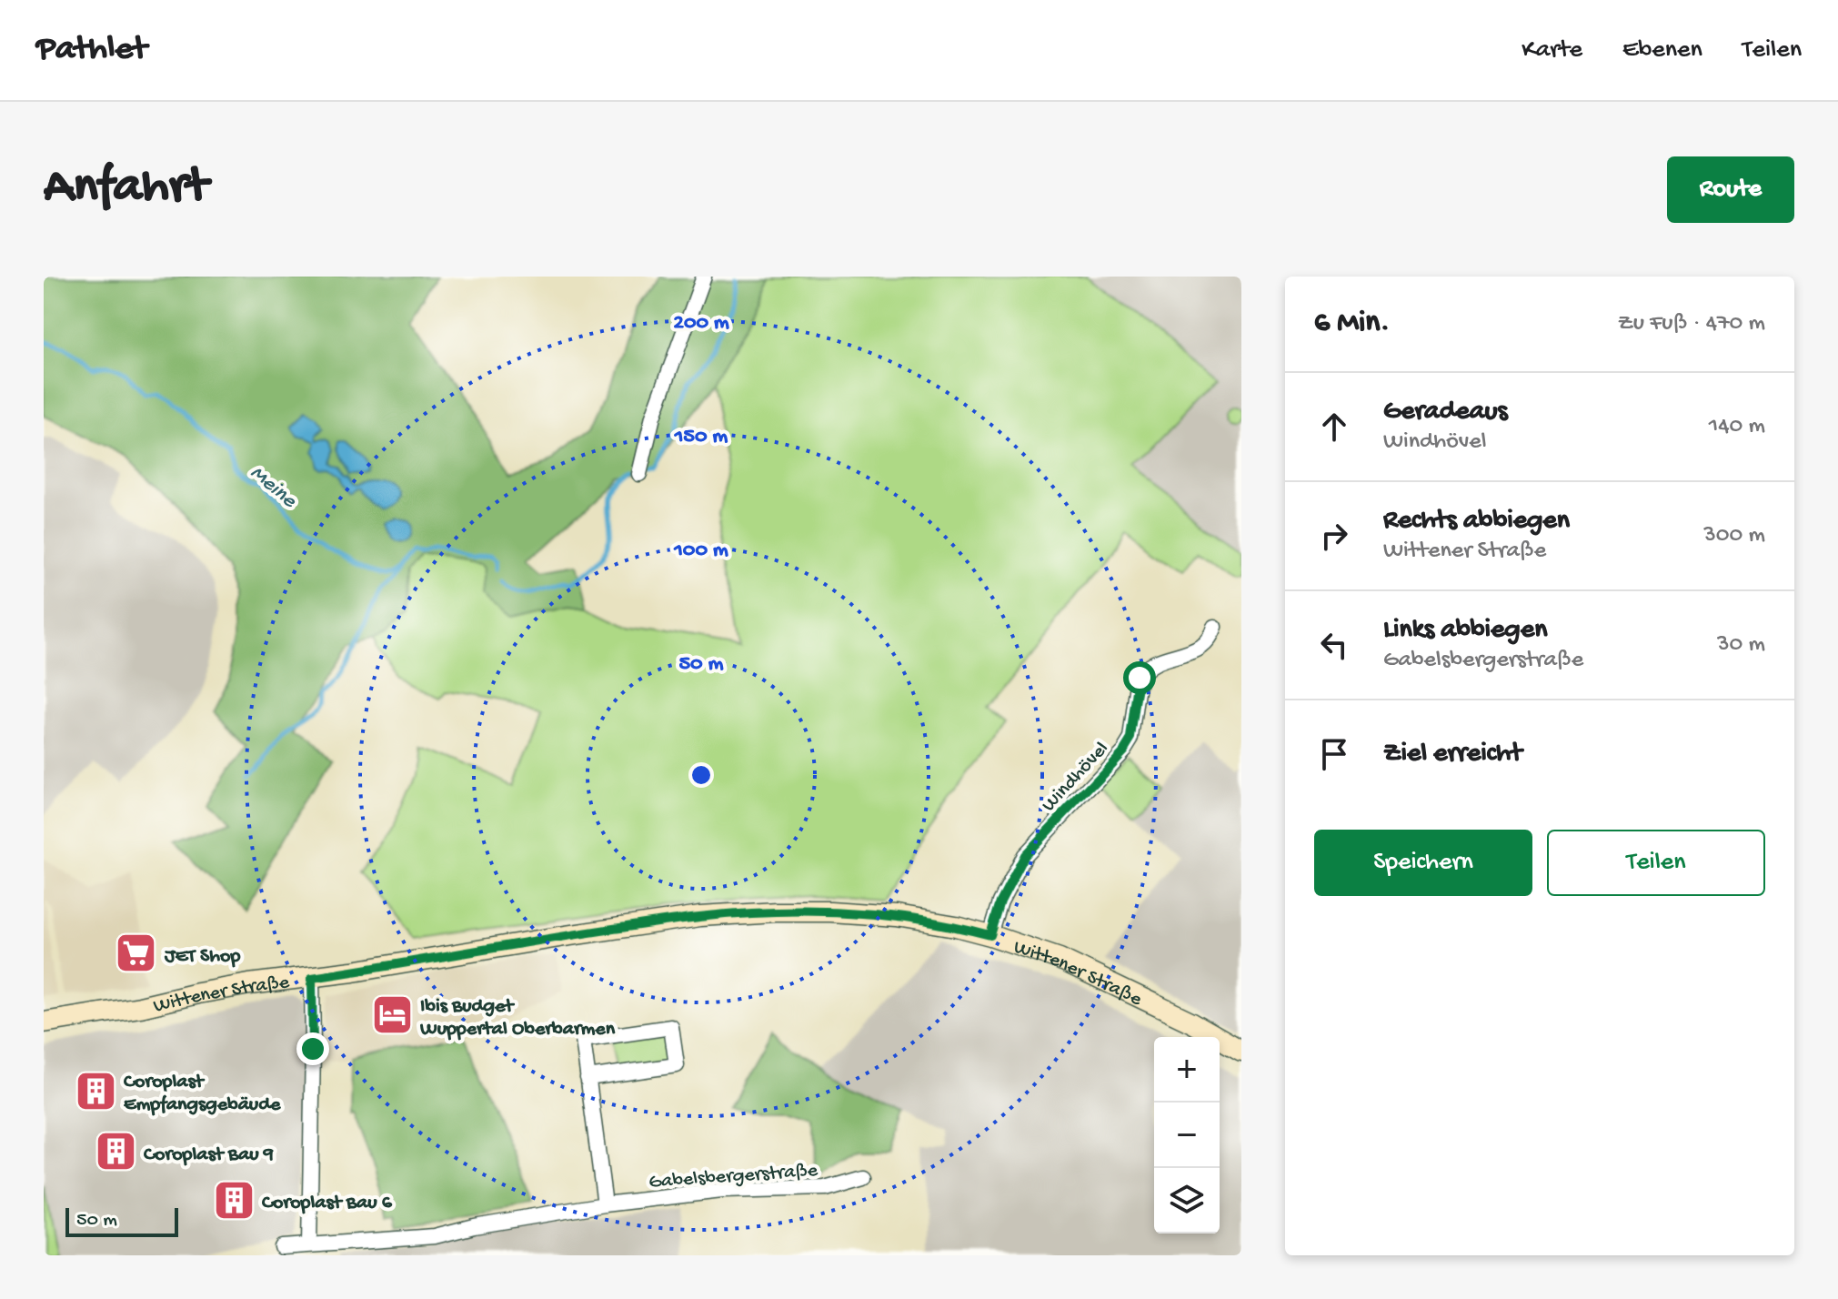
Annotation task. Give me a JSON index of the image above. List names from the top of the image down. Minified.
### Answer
{"streets":{"main road":["Wittener Straße"],"street":["Windhövel","Gabelsbergerstraße"]},"crossings":[["Windhövel","Wittener Straße"]],"water":["Meine"],"places":{"supermarket":["JET Shop"],"hotel":["Ibis Budget Wuppertal Oberbarmen"],"building":["Coroplast Empfangsgebäude","Coroplast Bau 9","Coroplast Bau 6"]},"scale_bar":"50 m","page":{"header":"Pathlet","nav":["Karte","Ebenen","Teilen"],"buttons":["Route",["Speichern","Teilen"]],"title":"Anfahrt","heading":["6 Min.","Zu Fuß · 470 m"],"list":[["Geradeaus","Windhövel","140 m"],["Rechts abbiegen","Wittener Straße","300 m"],["Links abbiegen","Gabelsbergerstraße","30 m"],"Ziel erreicht"],"map_buttons":["+","−"],"scale":"50 m"},"rings":["200 m","150 m","100 m","50 m"]}
